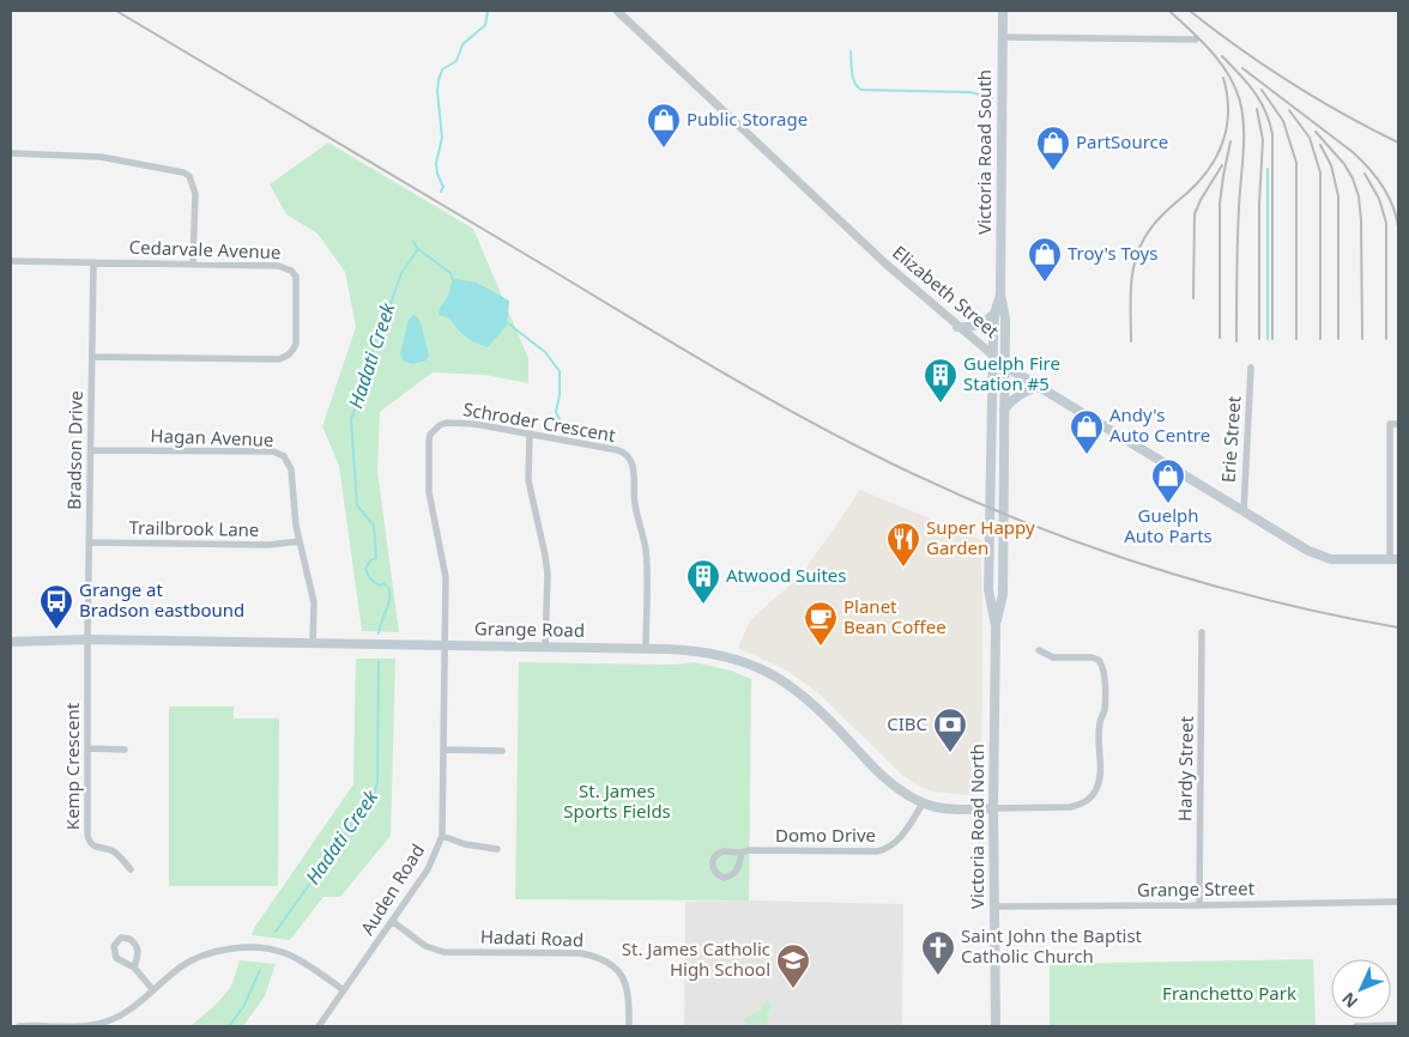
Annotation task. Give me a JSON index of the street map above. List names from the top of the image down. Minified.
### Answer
{"streets":{"main road":["Victoria Road South","Elizabeth Street","Grange Road","Victoria Road North"],"street":["Cedarvale Avenue","Schroder Crescent","Hagan Avenue","Erie Street","Bradson Drive","Trailbrook Lane","Kemp Crescent","Hardy Street","Domo Drive","Auden Road","Grange Street","Hadati Road"]},"crossings":[["Victoria Road South","Elizabeth Street"],["Victoria Road South","Victoria Road North"],["Cedarvale Avenue","Bradson Drive"],["Elizabeth Street","Erie Street"],["Schroder Crescent","Grange Road"],["Schroder Crescent","Auden Road"],["Hagan Avenue","Bradson Drive"],["Hagan Avenue","Trailbrook Lane"],["Hagan Avenue","Grange Road"],["Bradson Drive","Trailbrook Lane"],["Bradson Drive","Grange Road"],["Bradson Drive","Kemp Crescent"],["Grange Road","Kemp Crescent"],["Grange Road","Victoria Road North"],["Grange Road","Domo Drive"],["Grange Road","Auden Road"],["Hardy Street","Grange Street"],["Victoria Road North","Grange Street"],["Auden Road","Hadati Road"]],"water":["Hadati Creek"],"parks":["St. James Sports Fields","Franchetto Park"],"places":{"shop":["Public Storage","PartSource","Troy's Toys","Andy's Auto Centre","Guelph Auto Parts"],"building":["Guelph Fire Station #5","Atwood Suites"],"restaurant":["Super Happy Garden"],"bus stop":["Grange at Bradson eastbound"],"cafe":["Planet Bean Coffee"],"bank":["CIBC"],"church":["Saint John the Baptist Catholic Church"],"school or university":["St. James Catholic High School"]},"north":"bottom left"}
